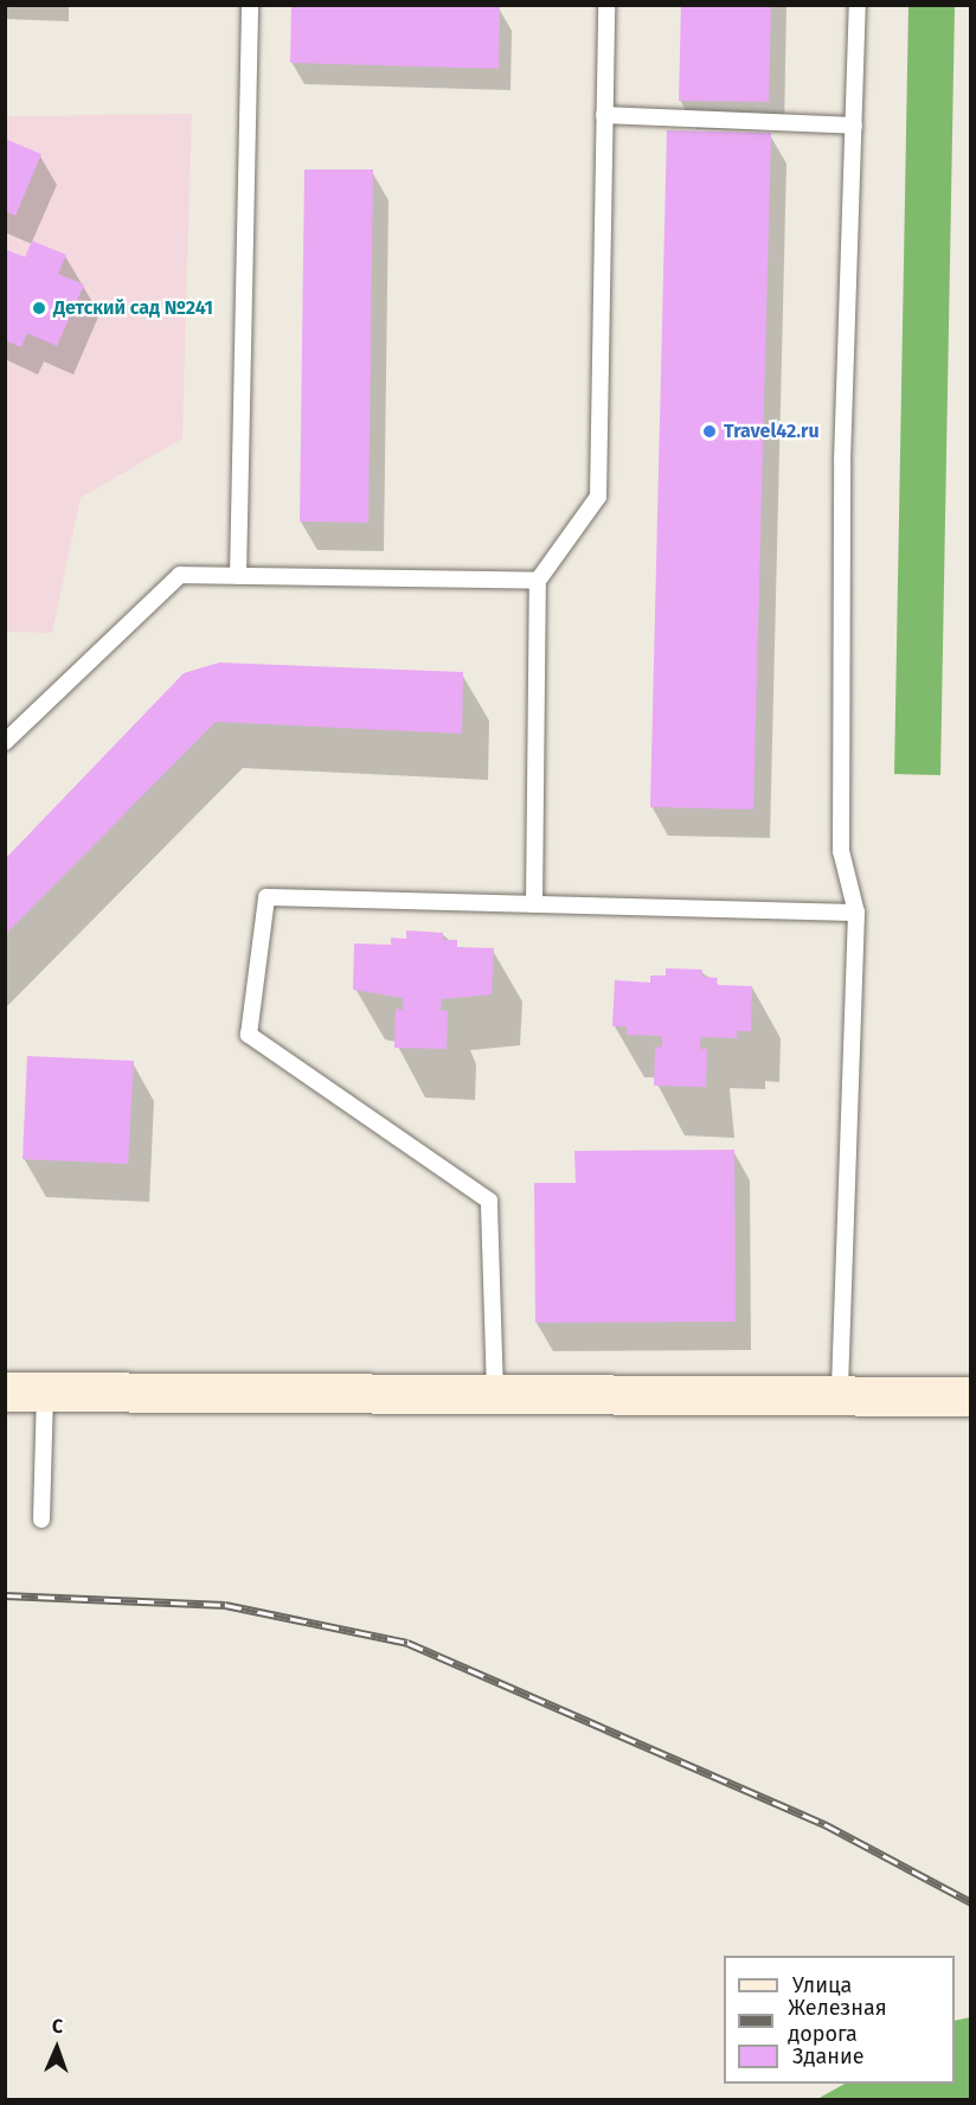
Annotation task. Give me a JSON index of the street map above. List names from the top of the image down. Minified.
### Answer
{"places":["Детский сад №241","Travel42.ru"],"legend":["Улица","Железная дорога","Здание"],"north":"top"}
